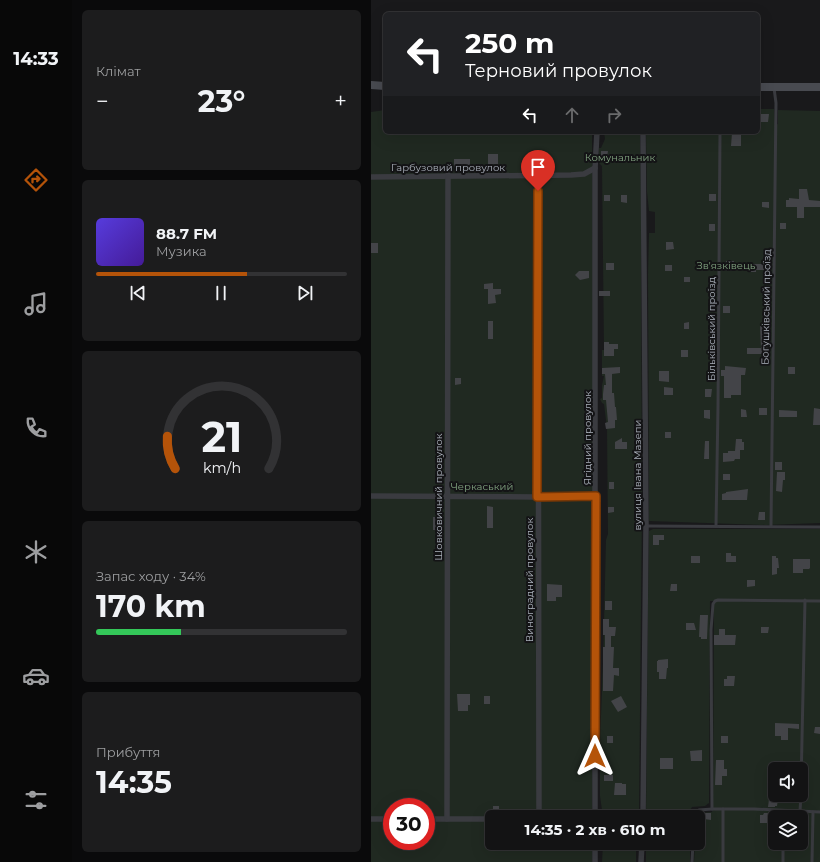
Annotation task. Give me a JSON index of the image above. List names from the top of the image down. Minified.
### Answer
{"streets":{"street":["Гарбузовий провулок","Ягідний провулок","вулиця Івана Мазепи","Шовковичний провулок","Виноградний провулок"],"lane":["Богушківський проїзд","Більківський проїзд"]},"crossings":[["Гарбузовий провулок","Ягідний провулок"],["Гарбузовий провулок","Шовковичний провулок"],["Гарбузовий провулок","Виноградний провулок"]],"parks":["Комунальник","Зв'язківець","Черкаський"],"page":{"tabs":"14:33","tile":["Клімат",["Запас ходу · 34%","170 km"],["Прибуття","14:35"]],"turn":["250 m","Терновий провулок"],"heat":["−","23°","+"],"song":["88.7 FM","Музика"],"limit":"30","trip":"14:35 · 2 хв · 610 m","gauge":["21","km/h"]}}
